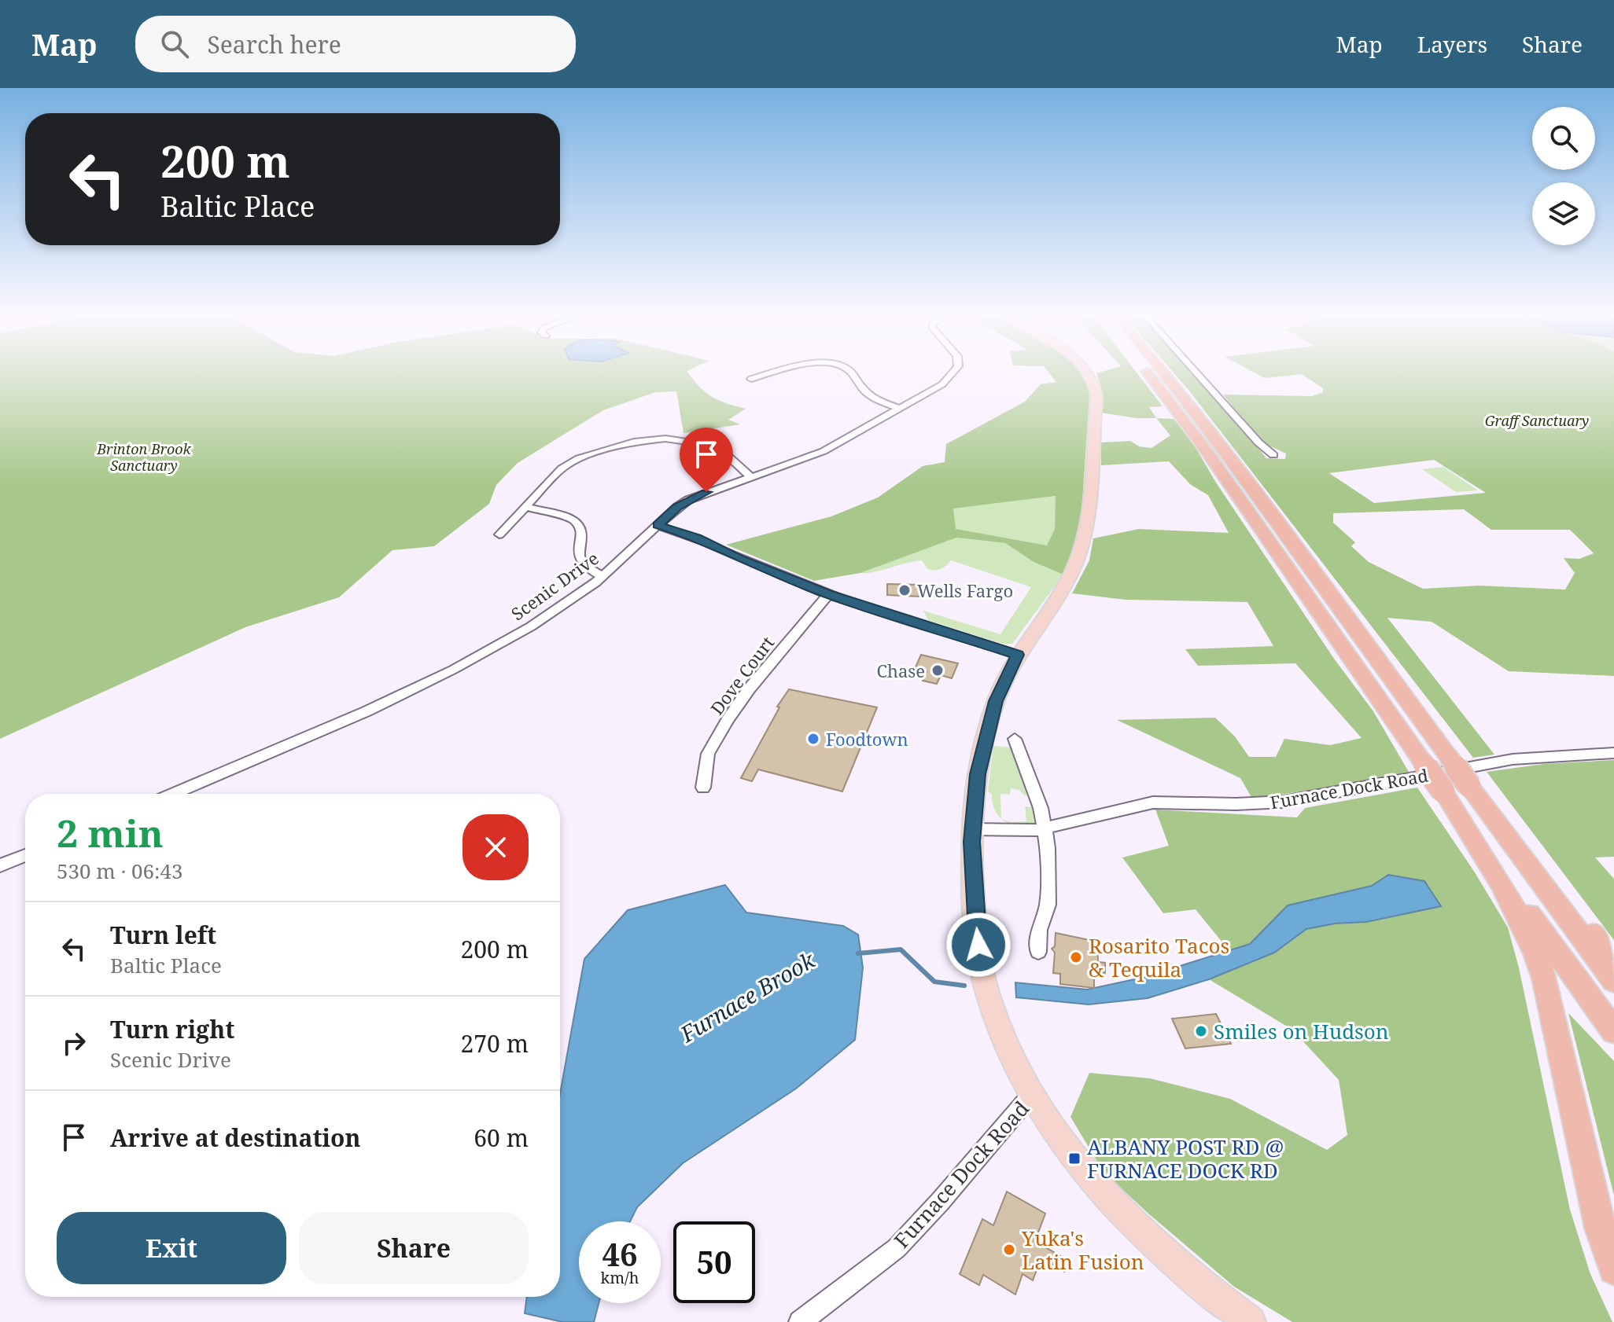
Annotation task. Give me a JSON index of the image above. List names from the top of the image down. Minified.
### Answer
{"streets":{"street":["Scenic Drive","Dove Court","Furnace Dock Road"]},"water":["Furnace Brook"],"parks":["Graff Sanctuary","Brinton Brook Sanctuary"],"places":{"other":["Wells Fargo","Chase","Foodtown","Rosarito Tacos & Tequila","Smiles on Hudson","Yuka's Latin Fusion"],"transit":["ALBANY POST RD @ FURNACE DOCK RD"]},"page":{"header":"Map","search":"Search here","nav":["Map","Layers","Share"],"turn":["200 m","Baltic Place"],"heading":["2 min","530 m · 06:43"],"list":[{"name":"Turn left","note":"Baltic Place","value":"200 m"},{"name":"Turn right","note":"Scenic Drive","value":"270 m"},{"name":"Arrive at destination","value":"60 m"}],"buttons":["Exit","Share"],"speed":"46 km/h","limit":"50"}}
